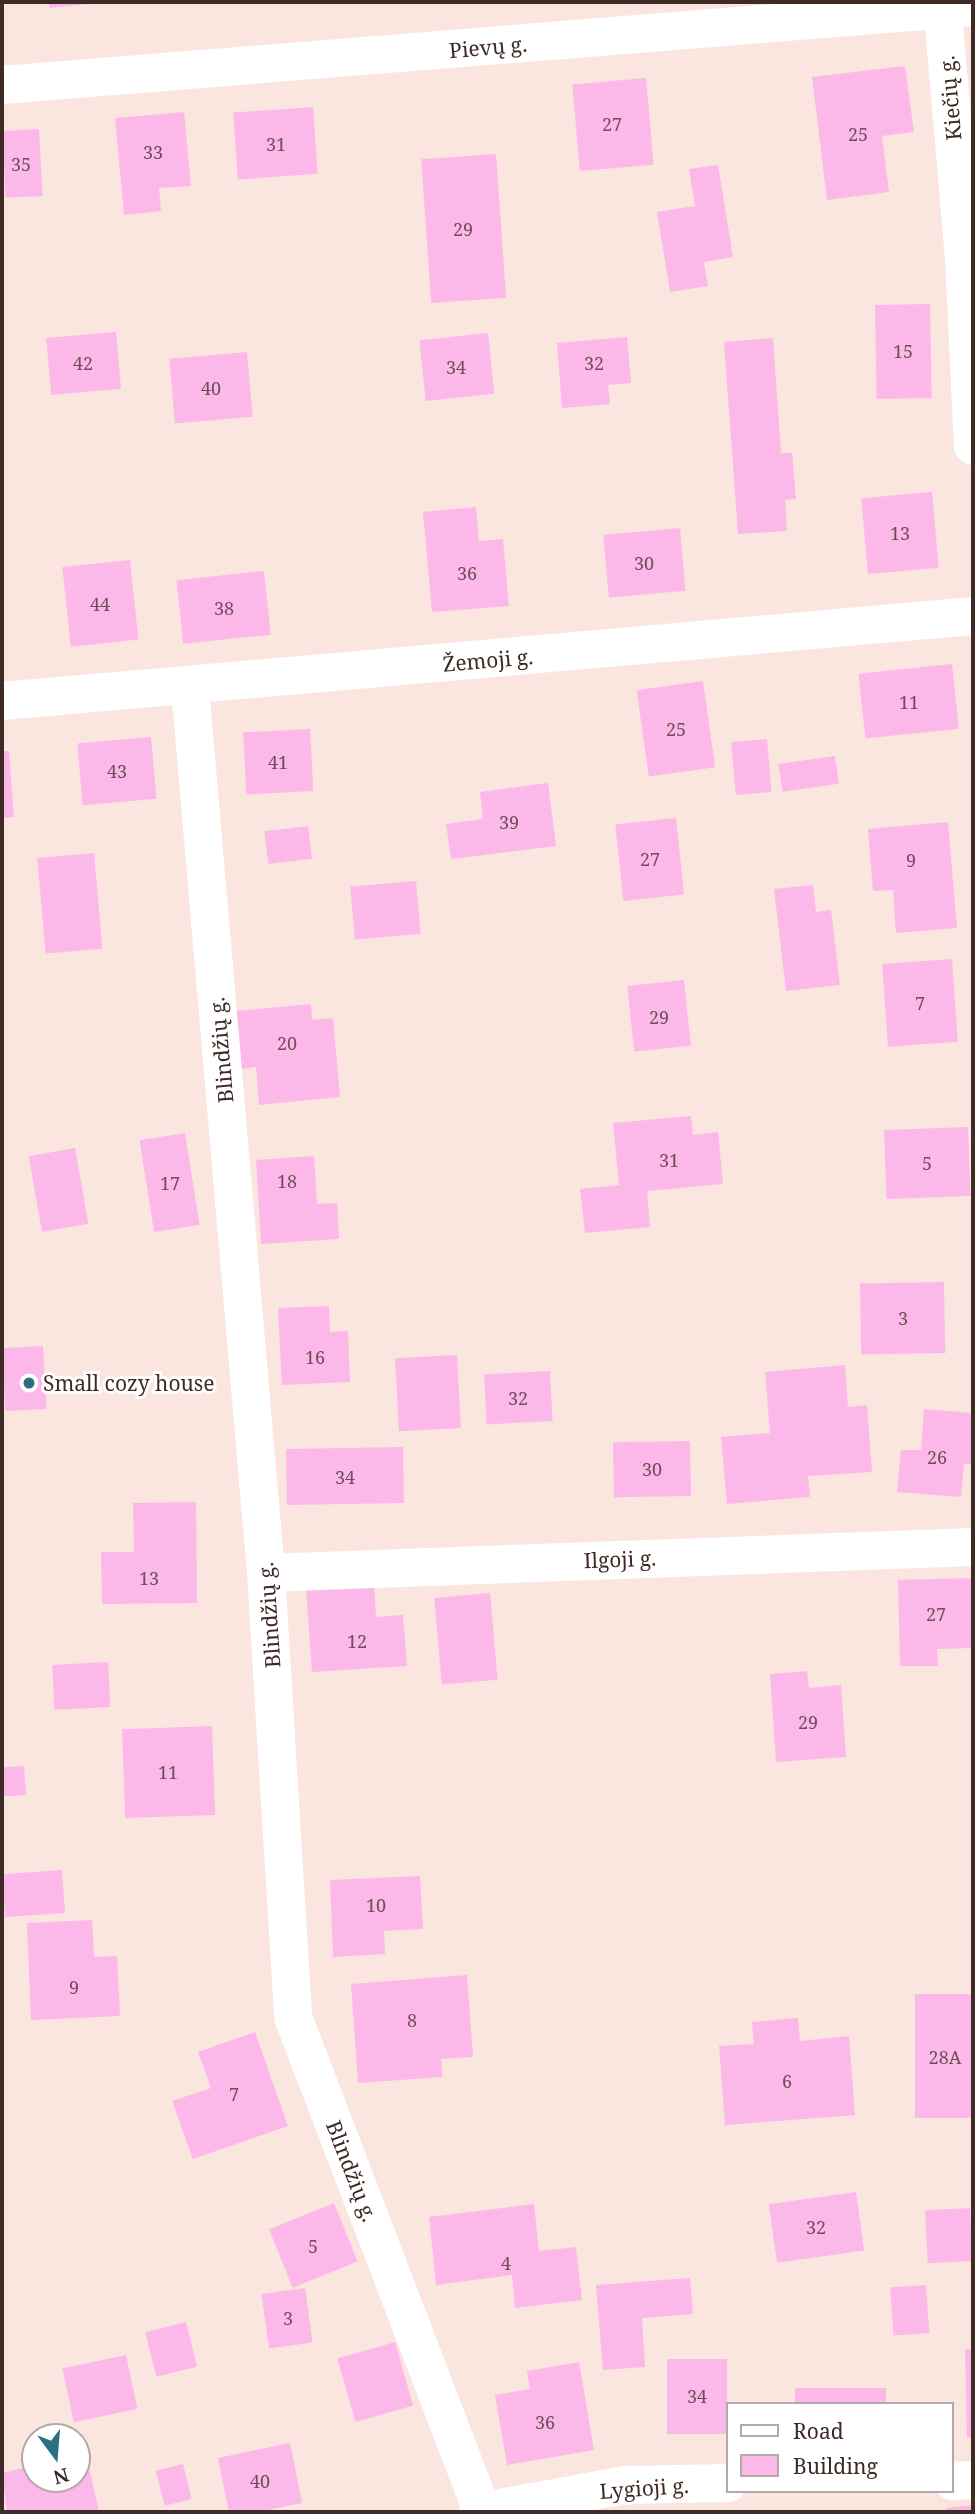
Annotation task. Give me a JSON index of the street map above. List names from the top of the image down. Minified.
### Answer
{"streets":{"street":["Pievų g.","Kiečių g.","Žemoji g.","Blindžių g.","Ilgoji g.","Lygioji g."]},"crossings":[["Pievų g.","Kiečių g."],["Žemoji g.","Blindžių g."],["Blindžių g.","Ilgoji g."],["Blindžių g.","Lygioji g."]],"places":["Small cozy house"],"house_numbers":["27","25","31","33","35","29","15","42","32","34","40","13","30","36","44","38","11","25","41","43","39","27","9","7","29","20","31","5","18","17","3","16","32","26","30","34","13","27","12","29","11","10","9","8","28A","6","7","32","5","4","3","34","36","40"],"legend":["Road","Building"],"north":"bottom"}
